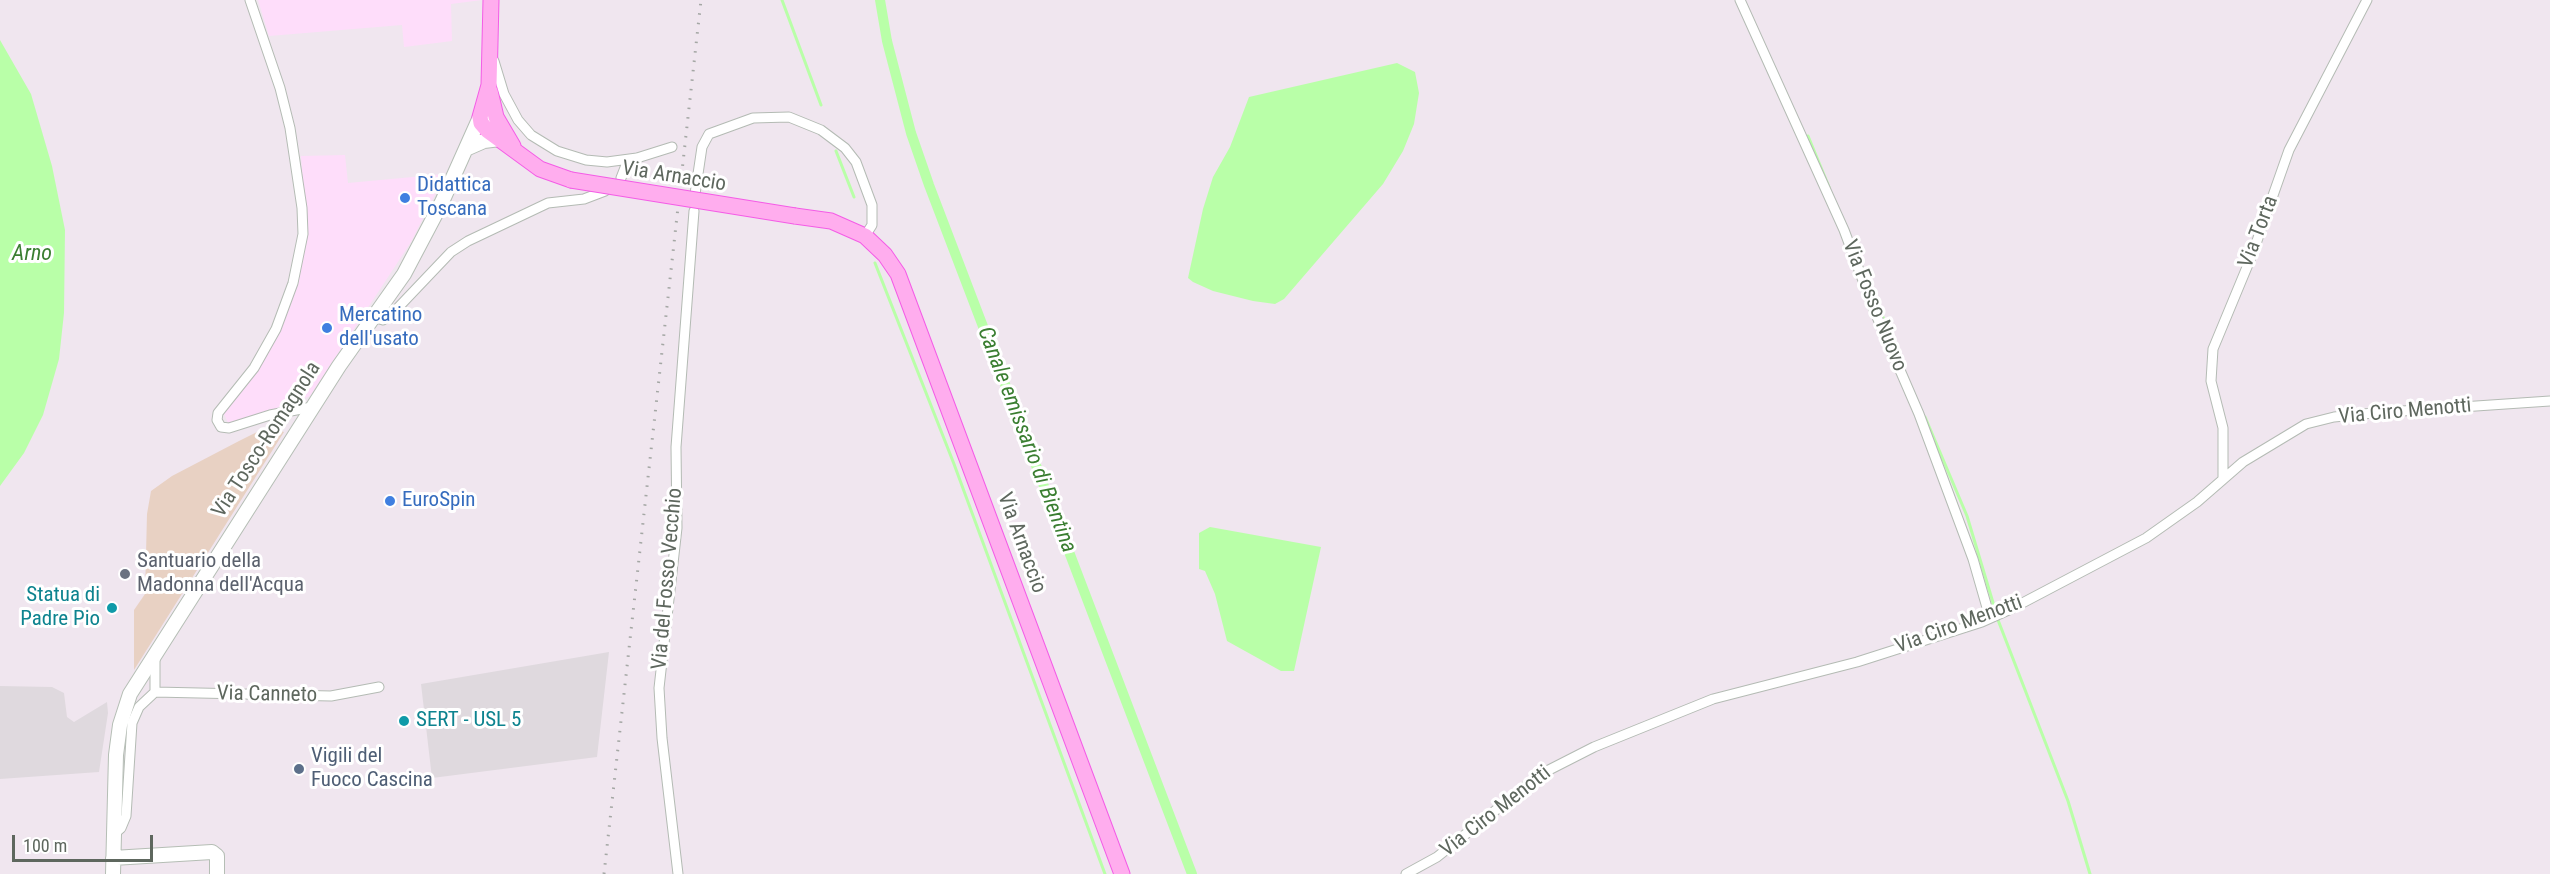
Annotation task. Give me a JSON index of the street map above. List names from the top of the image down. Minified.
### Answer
{"streets":{"main road":["Via Arnaccio","Via Tosco-Romagnola"],"street":["Via Torta","Via Fosso Nuovo","Via Ciro Menotti","Via del Fosso Vecchio","Via Canneto"]},"crossings":[["Via Arnaccio","Via Tosco-Romagnola"],["Via Torta","Via Ciro Menotti"],["Via Fosso Nuovo","Via Ciro Menotti"]],"water":["Arno","Canale emissario di Bientina"],"places":["Didattica Toscana","Mercatino dell'usato","EuroSpin","Santuario della Madonna dell'Acqua","Statua di Padre Pio","SERT - USL 5","Vigili del Fuoco Cascina"],"scale_bar":"100 m"}
